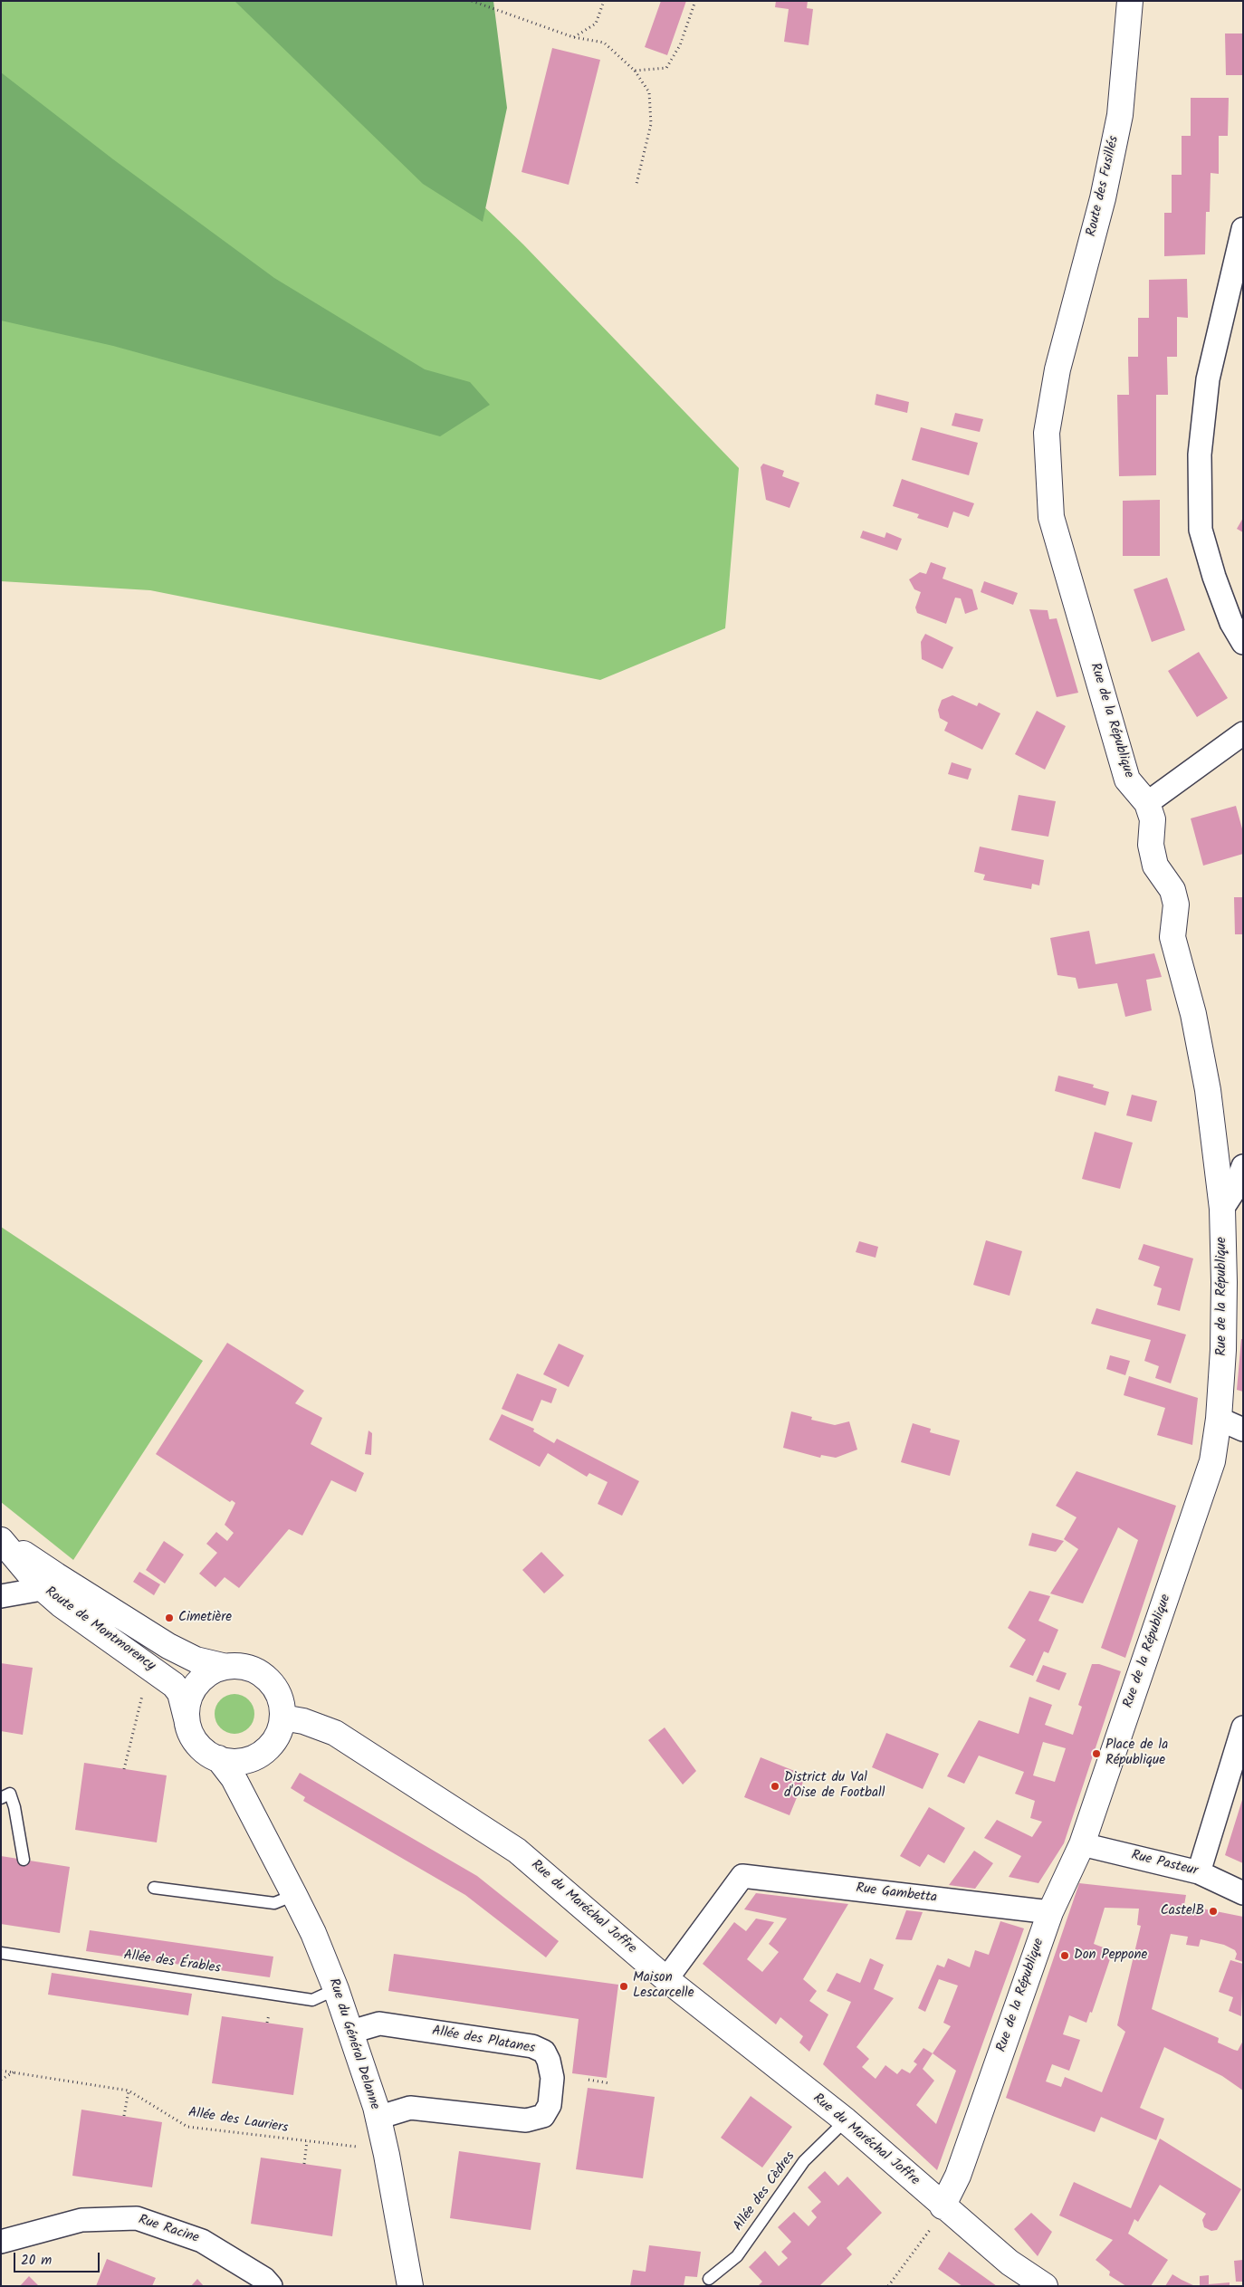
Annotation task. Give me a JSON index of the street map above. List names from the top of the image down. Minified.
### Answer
{"streets":{"street":["Route des Fusillés","Rue de la République","Route de Montmorency","Rue Pasteur","Rue Gambetta","Rue du Maréchal Joffre","Allée des Platanes","Rue du Général Delanne","Rue Racine"],"lane":["Allée des Érables","Allée des Cèdres"],"path":["Allée des Lauriers"]},"crossings":[["Route des Fusillés","Rue de la République"],["Rue de la République","Rue Pasteur"],["Rue de la République","Rue Gambetta"],["Rue de la République","Rue du Maréchal Joffre"],["Route de Montmorency","Rue du Maréchal Joffre"],["Route de Montmorency","Rue du Général Delanne"],["Rue Gambetta","Rue du Maréchal Joffre"],["Rue du Maréchal Joffre","Rue du Général Delanne"],["Rue du Maréchal Joffre","Allée des Cèdres"],["Allée des Érables","Rue du Général Delanne"],["Allée des Platanes","Rue du Général Delanne"],["Rue du Général Delanne","Allée des Lauriers"]],"places":["Cimetière","Place de la République","District du Val d'Oise de Football","CastelB","Don Peppone","Maison Lescarcelle"],"scale_bar":"20 m"}
